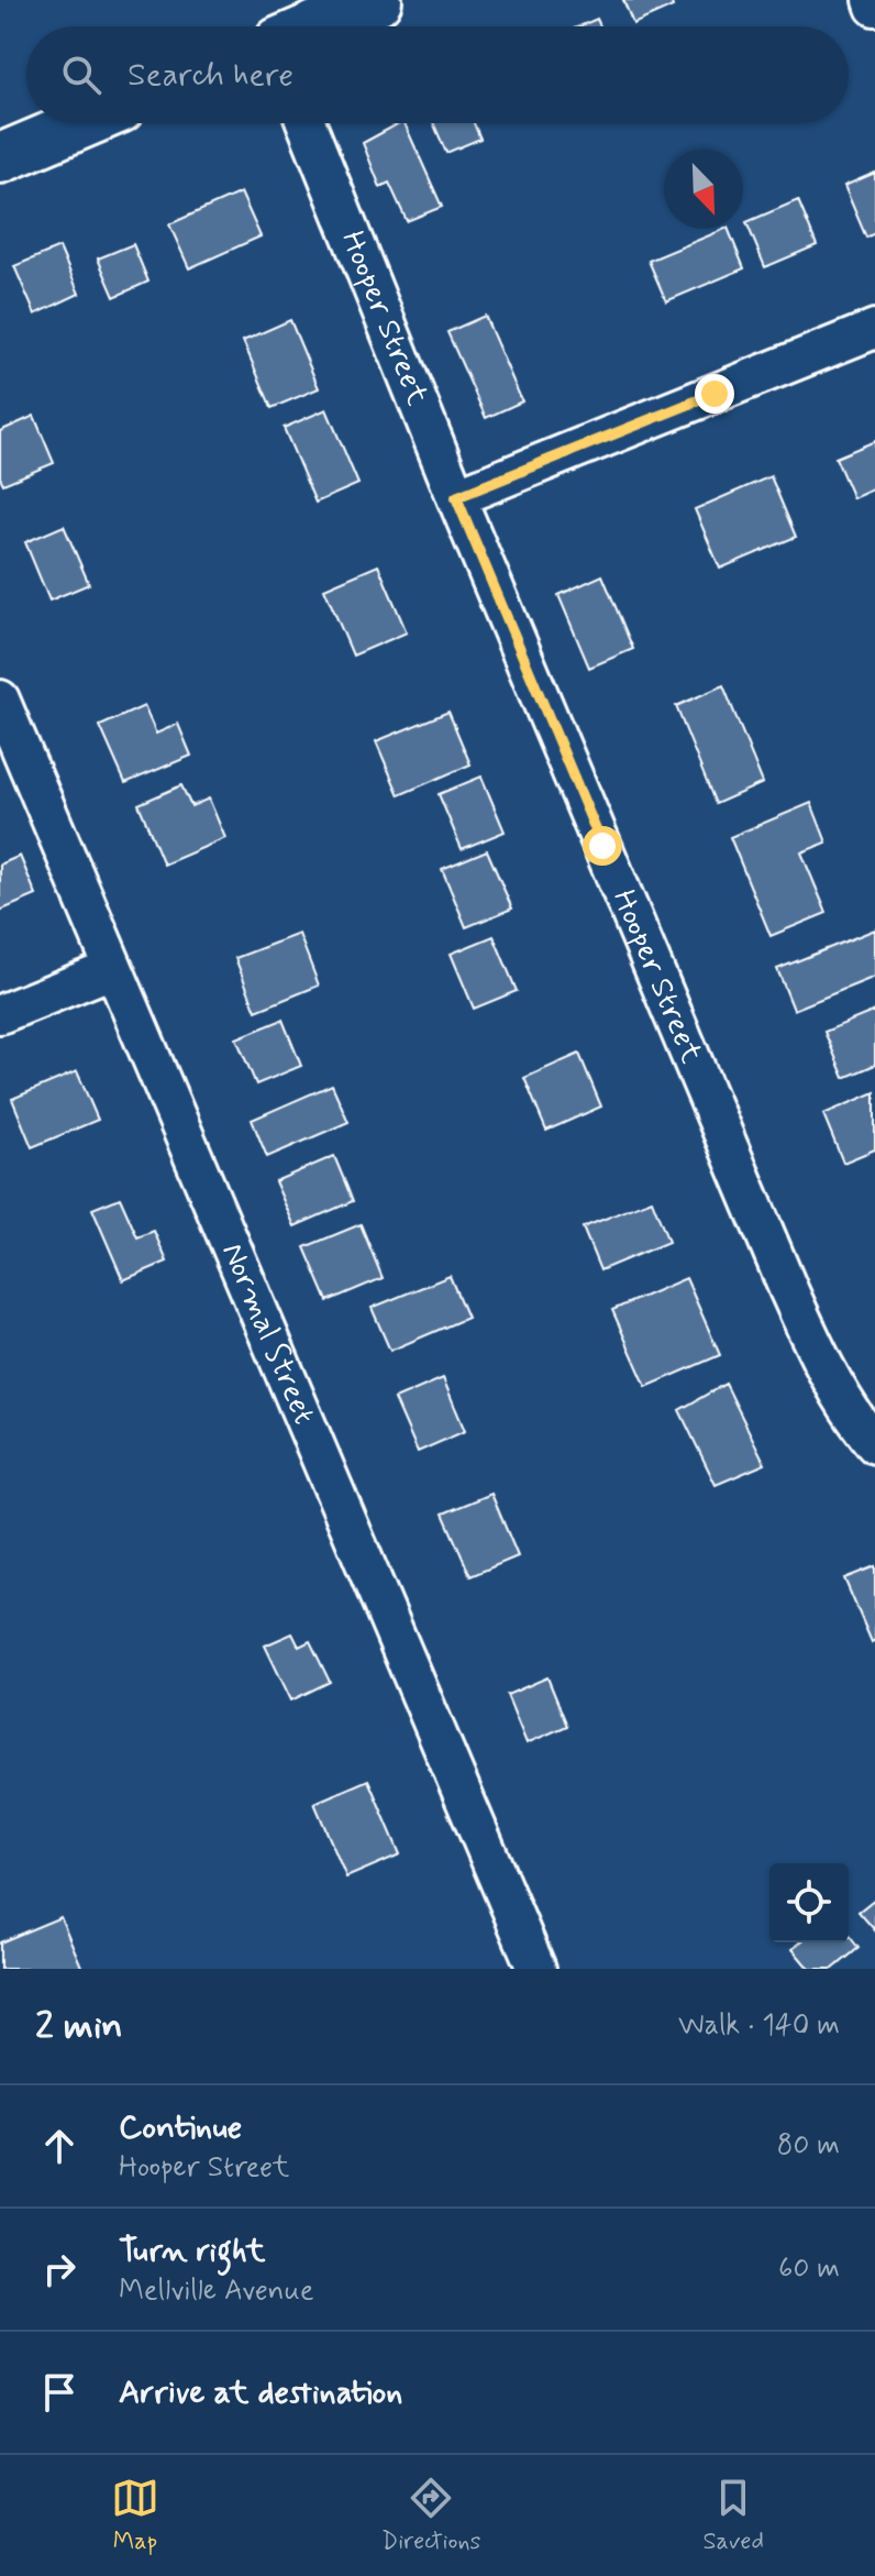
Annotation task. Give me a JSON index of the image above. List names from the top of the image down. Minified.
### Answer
{"streets":{"street":["Hooper Street","Normal Street"]},"north":"bottom right","page":{"search":"Search here","heading":["2 min","Walk · 140 m"],"list":[["Continue","Hooper Street","80 m"],["Turn right","Mellville Avenue","60 m"],"Arrive at destination"],"nav":["Map","Directions","Saved"]}}
